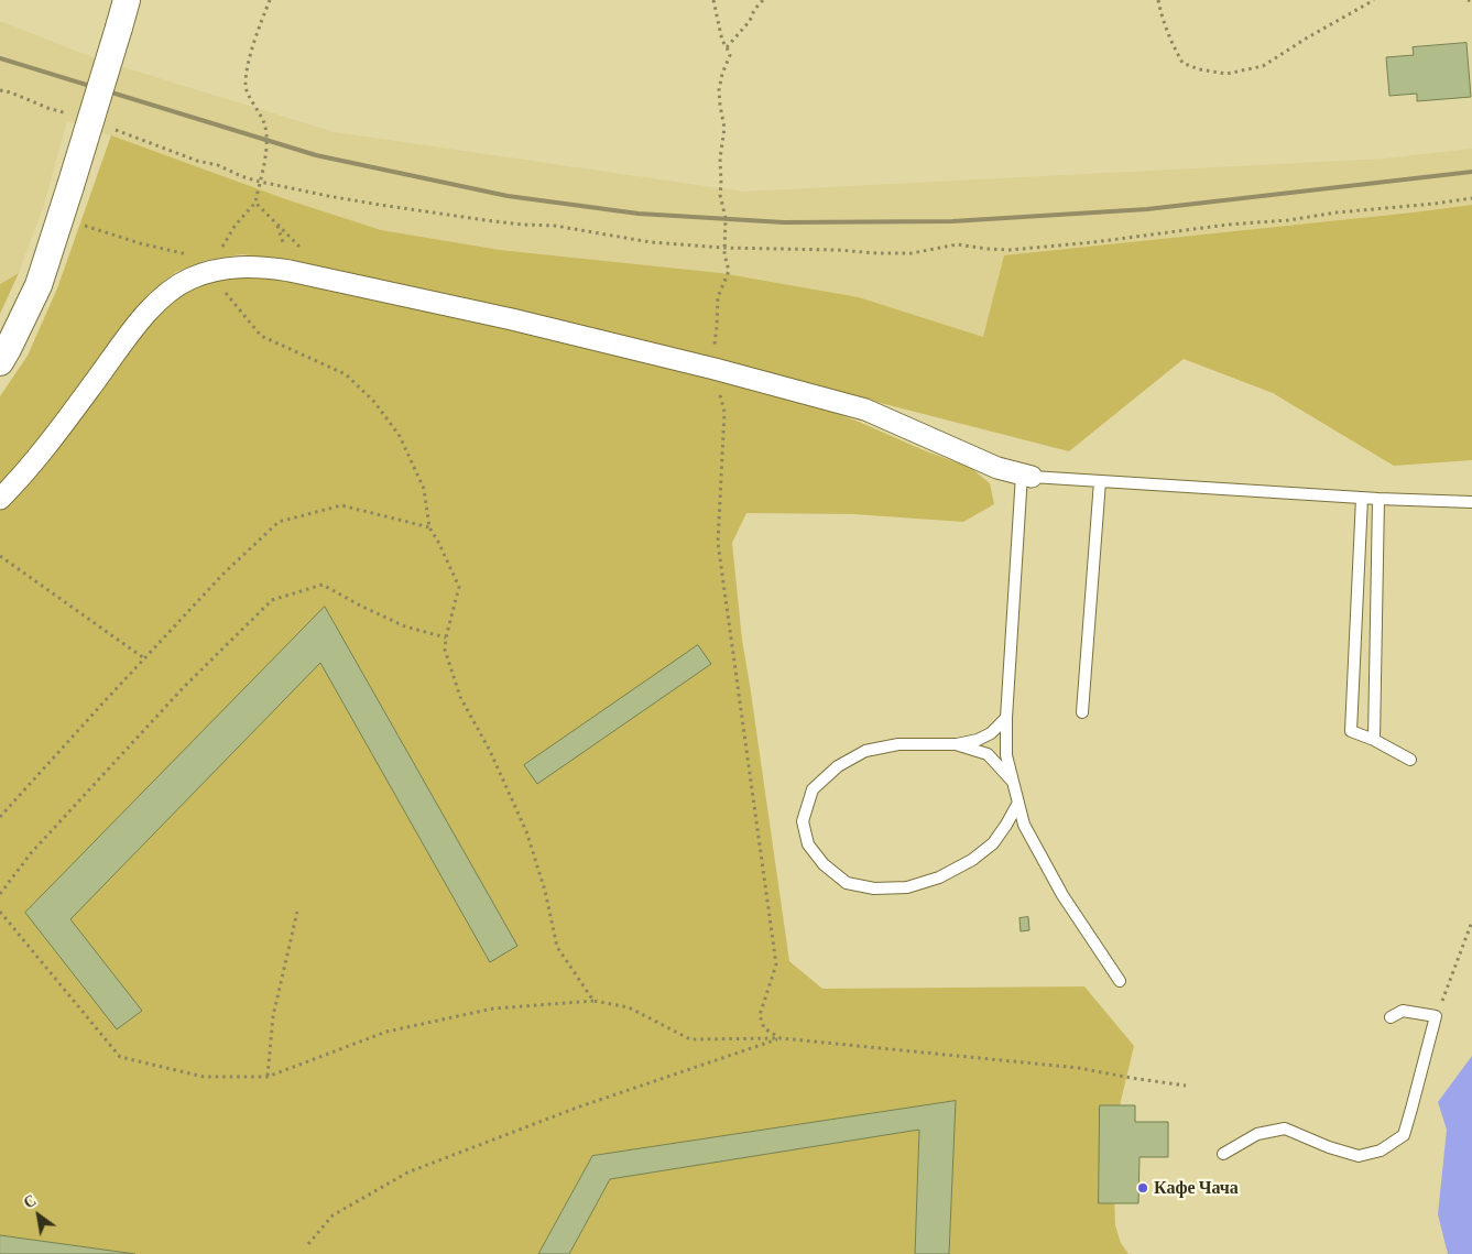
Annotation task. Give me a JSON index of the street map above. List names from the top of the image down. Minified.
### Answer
{"places":["Кафе Чача"],"north":"top left"}
